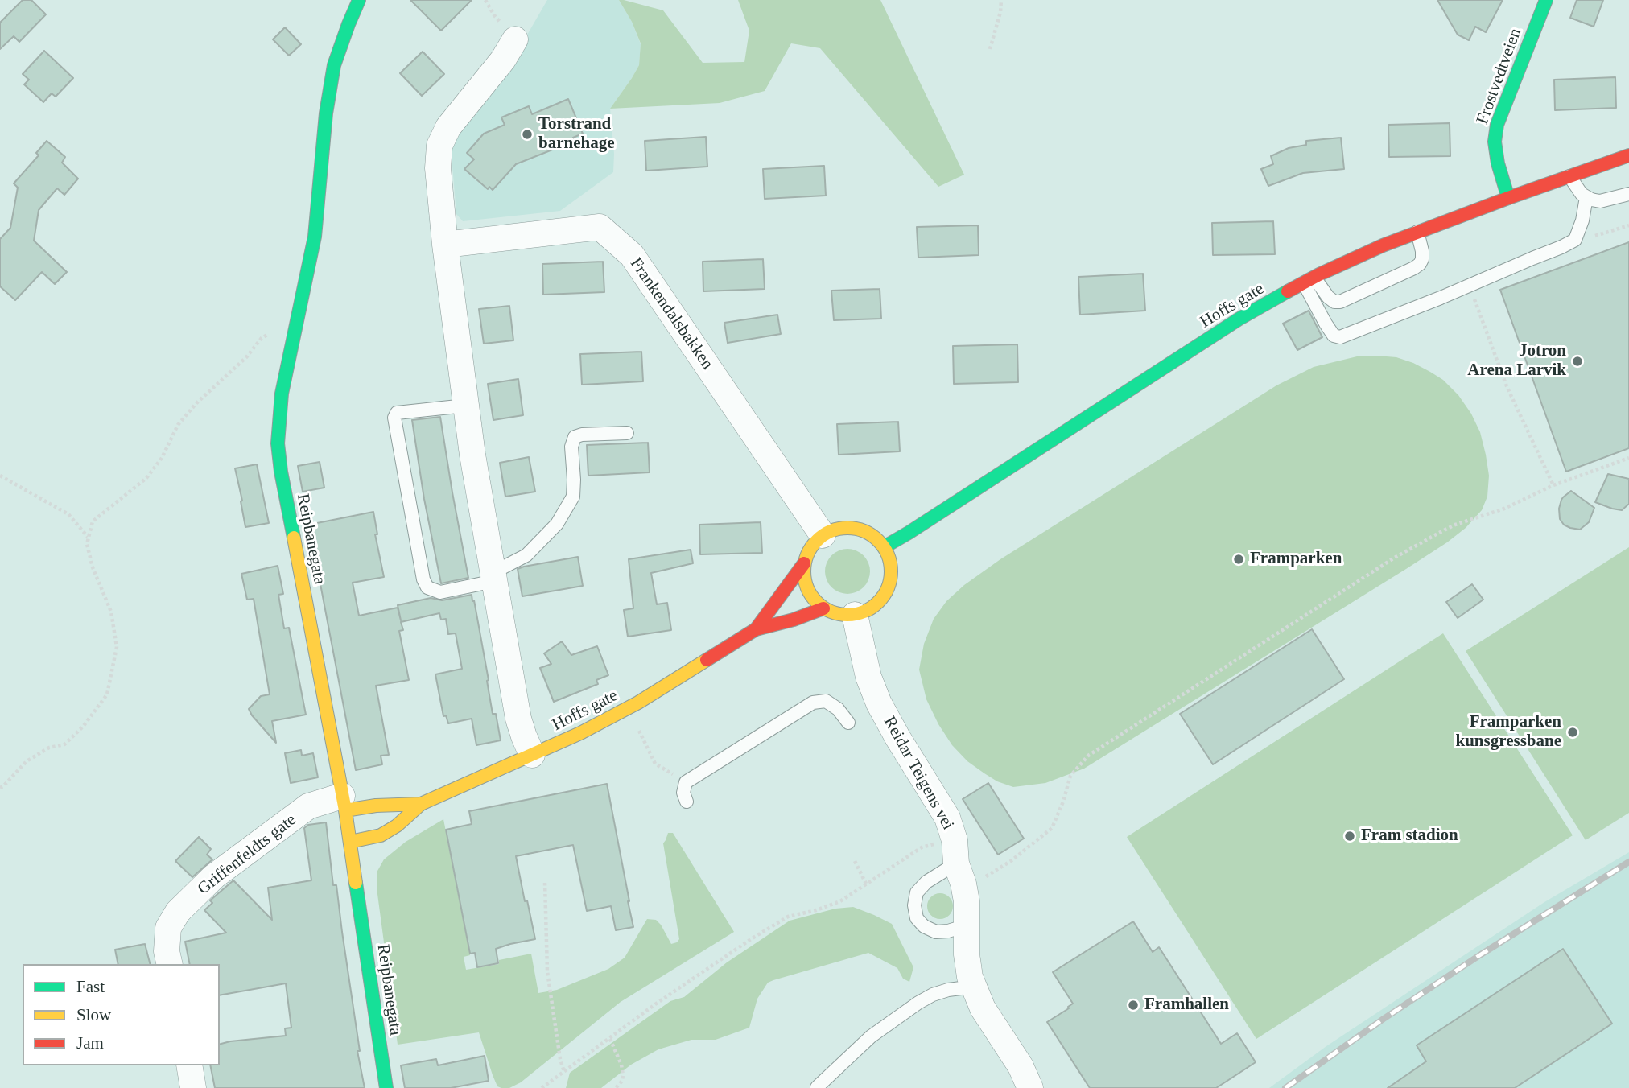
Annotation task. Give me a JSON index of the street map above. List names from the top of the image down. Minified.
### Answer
{"streets":{"main road":["Frostvedtveien","Hoffs gate","Reipbanegata"],"street":["Frankendalsbakken","Reidar Teigens vei","Griffenfeldts gate"]},"crossings":[["Frostvedtveien","Hoffs gate"],["Hoffs gate","Frankendalsbakken"],["Hoffs gate","Reipbanegata"],["Hoffs gate","Reidar Teigens vei"],["Hoffs gate","Griffenfeldts gate"],["Frankendalsbakken","Reidar Teigens vei"],["Reipbanegata","Griffenfeldts gate"]],"places":["Torstrand barnehage","Jotron Arena Larvik","Framparken","Framparken kunsgressbane","Fram stadion","Framhallen"],"legend":["Fast","Slow","Jam"]}
